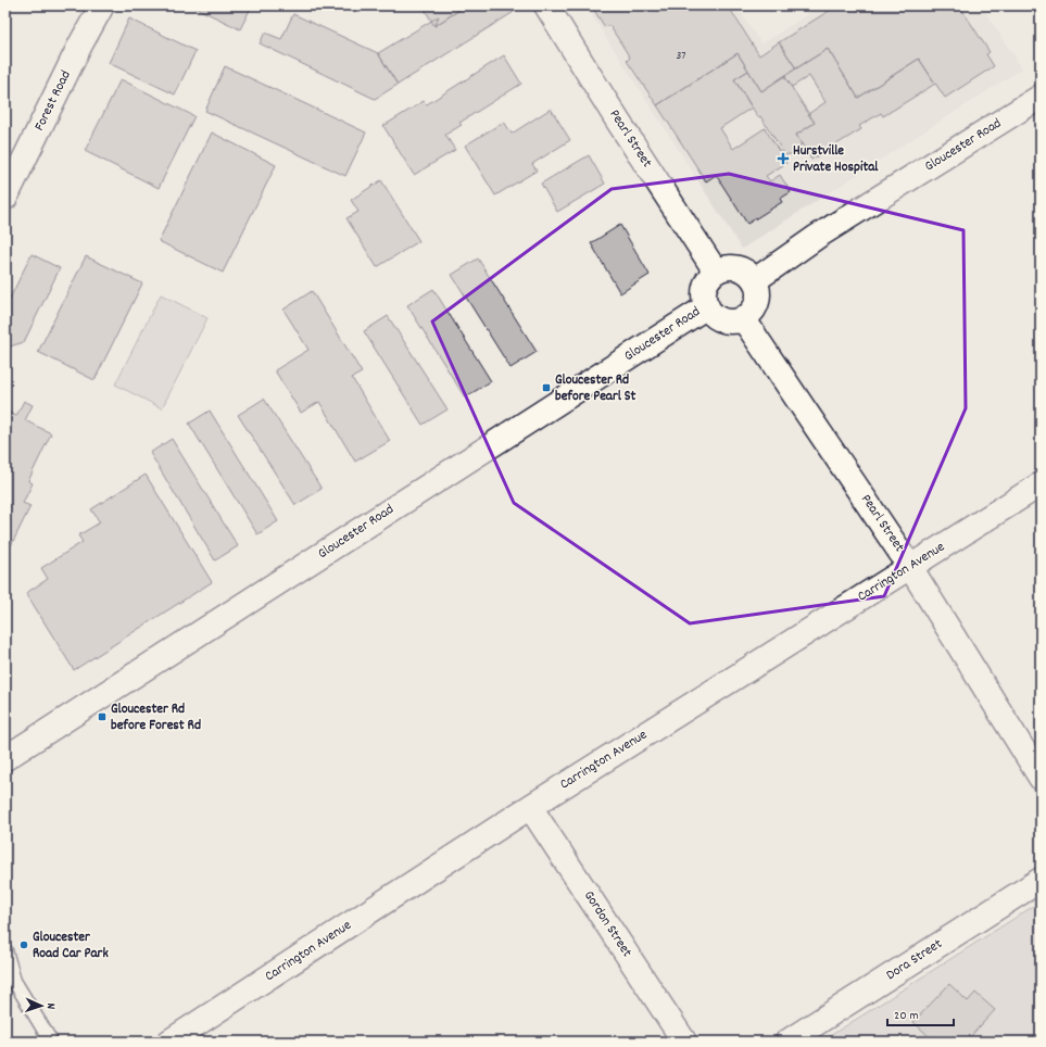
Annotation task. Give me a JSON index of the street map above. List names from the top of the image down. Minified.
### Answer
{"streets":{"street":["Forest Road","Pearl Street","Gloucester Road","Carrington Avenue","Gordon Street","Dora Street"]},"crossings":[["Pearl Street","Gloucester Road"],["Pearl Street","Carrington Avenue"],["Carrington Avenue","Gordon Street"]],"places":{"health":["Hurstville Private Hospital"],"transit":["Gloucester Rd before Pearl St","Gloucester Rd before Forest Rd"],"other":["Gloucester Road Car Park"]},"house_numbers":["37"],"scale_bar":"20 m","north":"right"}
